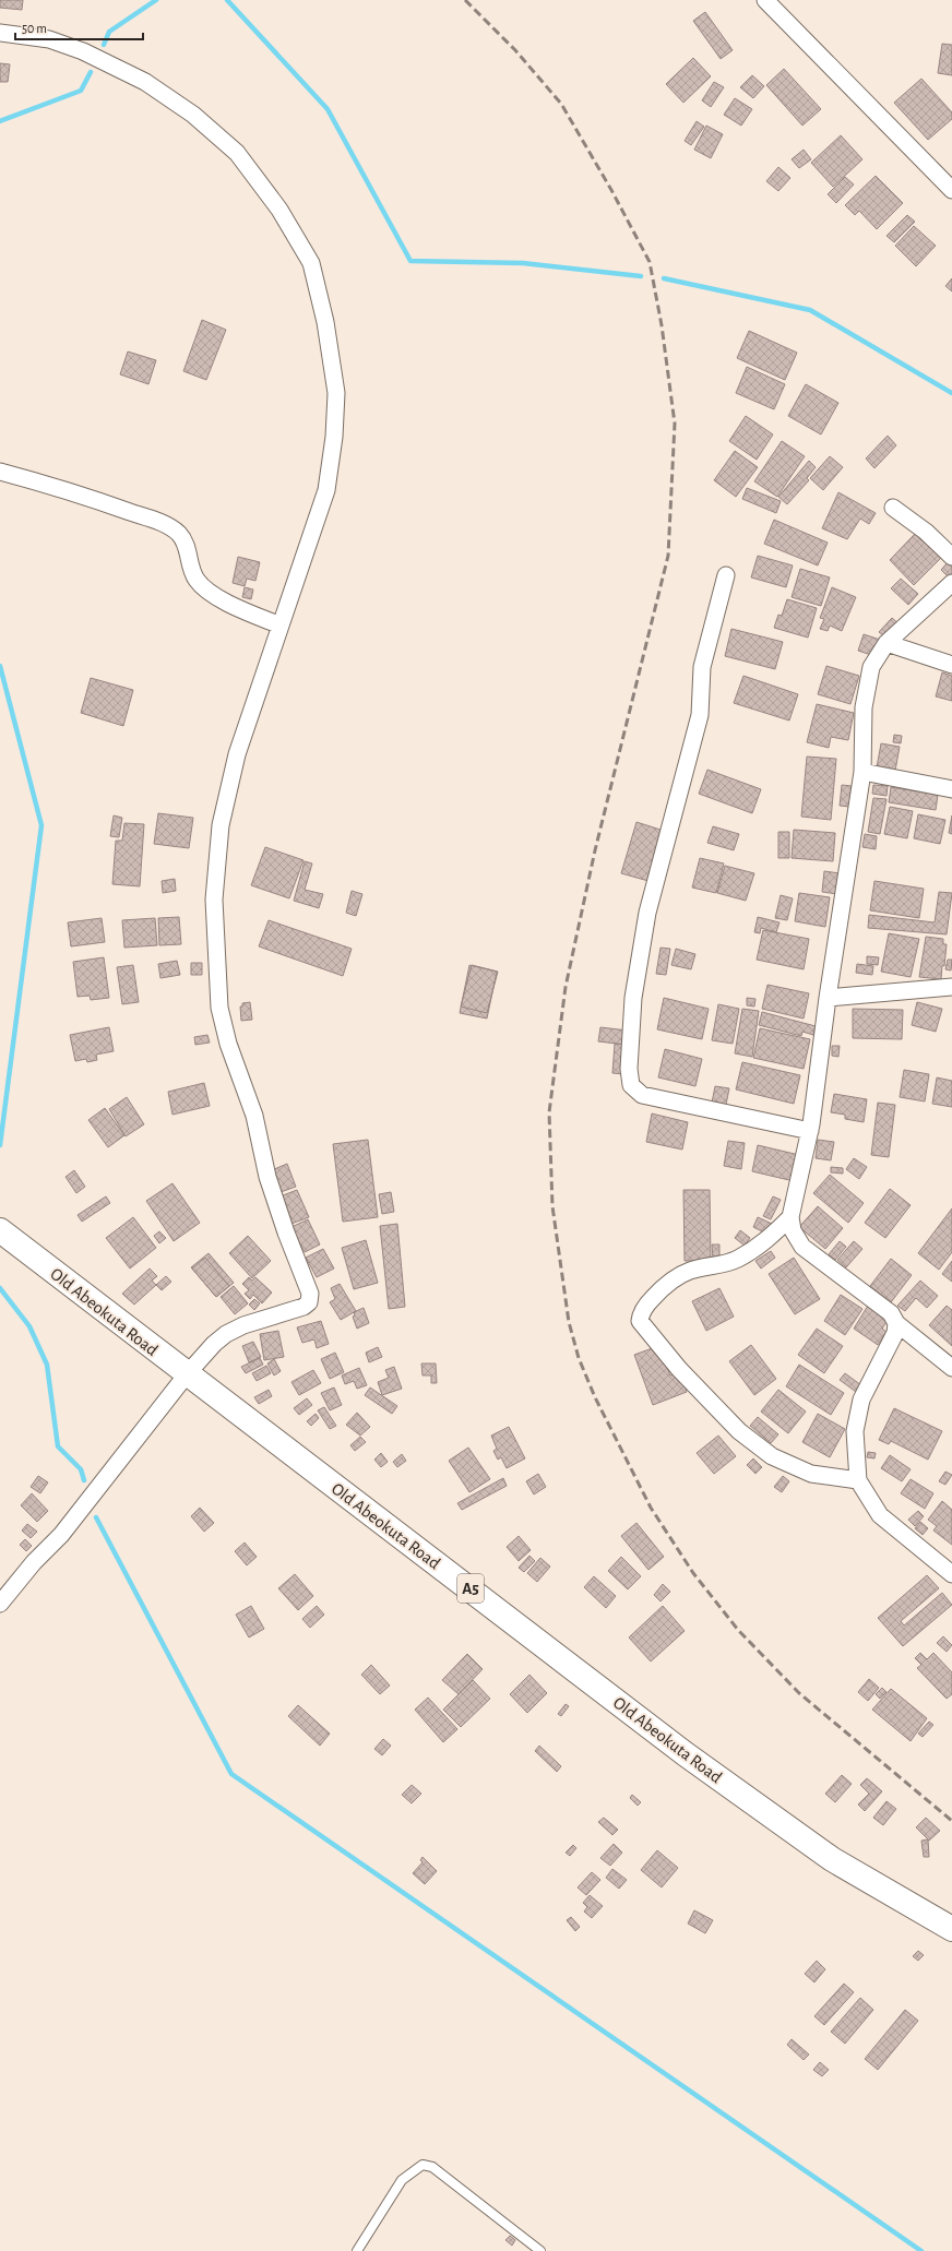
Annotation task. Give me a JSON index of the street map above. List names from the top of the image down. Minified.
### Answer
{"streets":{"highway":["Old Abeokuta Road","A5"]},"scale_bar":"50 m"}
